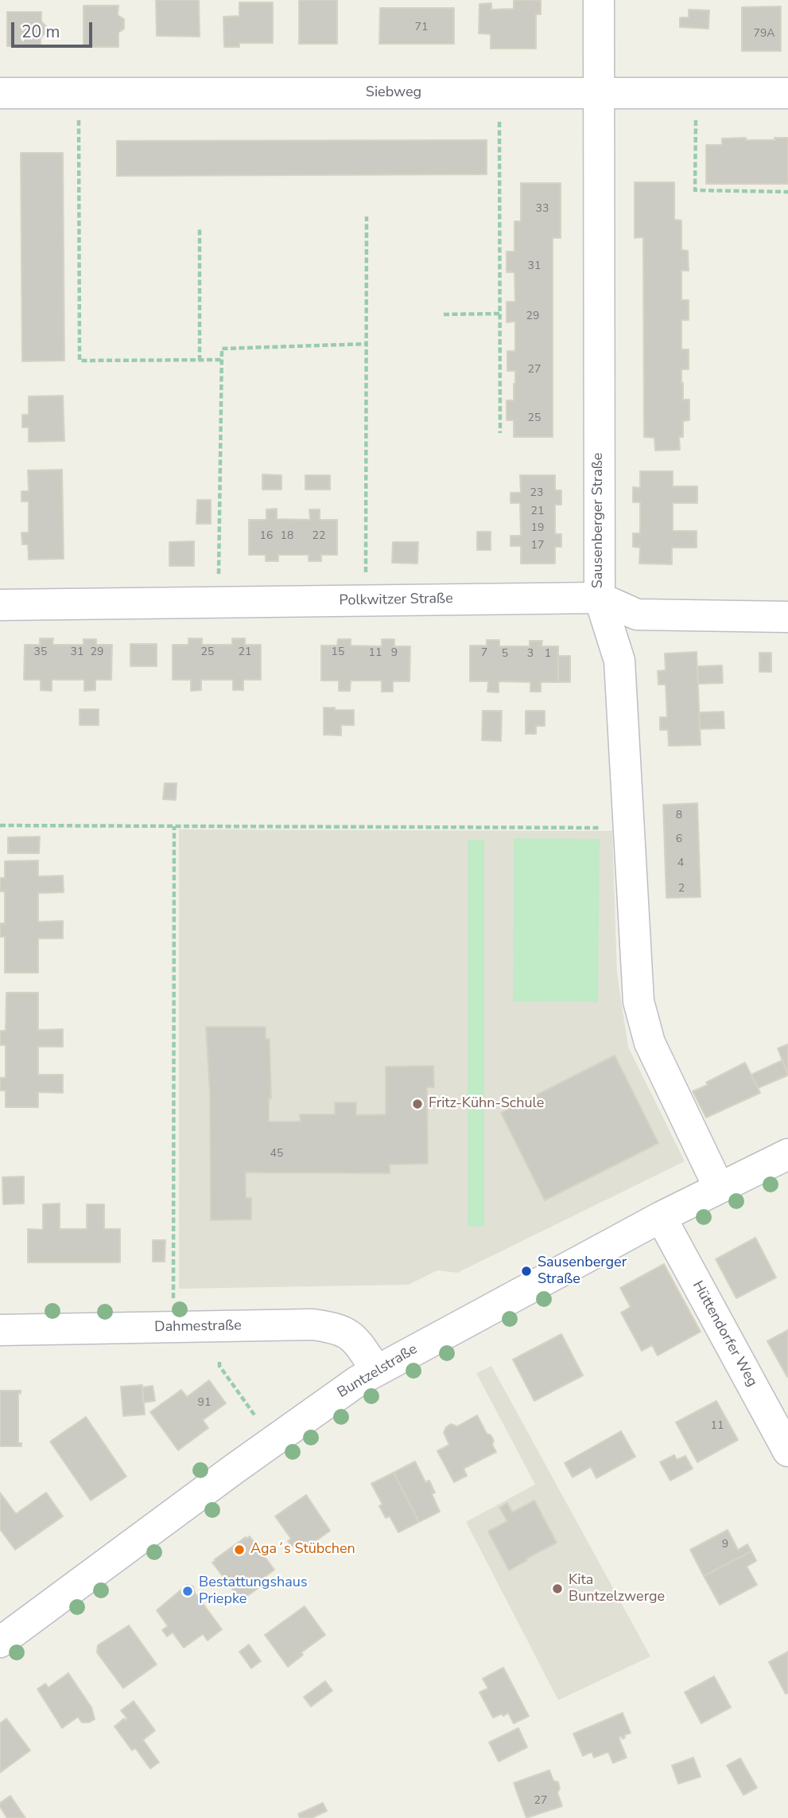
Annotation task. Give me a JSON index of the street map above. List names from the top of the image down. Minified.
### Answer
{"streets":{"street":["Siebweg","Sausenberger Straße","Polkwitzer Straße","Dahmestraße","Hüttendorfer Weg","Buntzelstraße"]},"crossings":[["Siebweg","Sausenberger Straße"],["Sausenberger Straße","Polkwitzer Straße"],["Sausenberger Straße","Buntzelstraße"],["Dahmestraße","Buntzelstraße"],["Hüttendorfer Weg","Buntzelstraße"]],"places":["Fritz-Kühn-Schule","Sausenberger Straße","Aga´s Stübchen","Kita Buntzelzwerge","Bestattungshaus Priepke"],"house_numbers":["71","79A","33","31","29","27","25","23","21","19","16","18","22","17","35","31","29","25","21","15","11","9","7","5","3","1","8","6","4","2","45","91","11","9","27"],"scale_bar":"20 m"}
